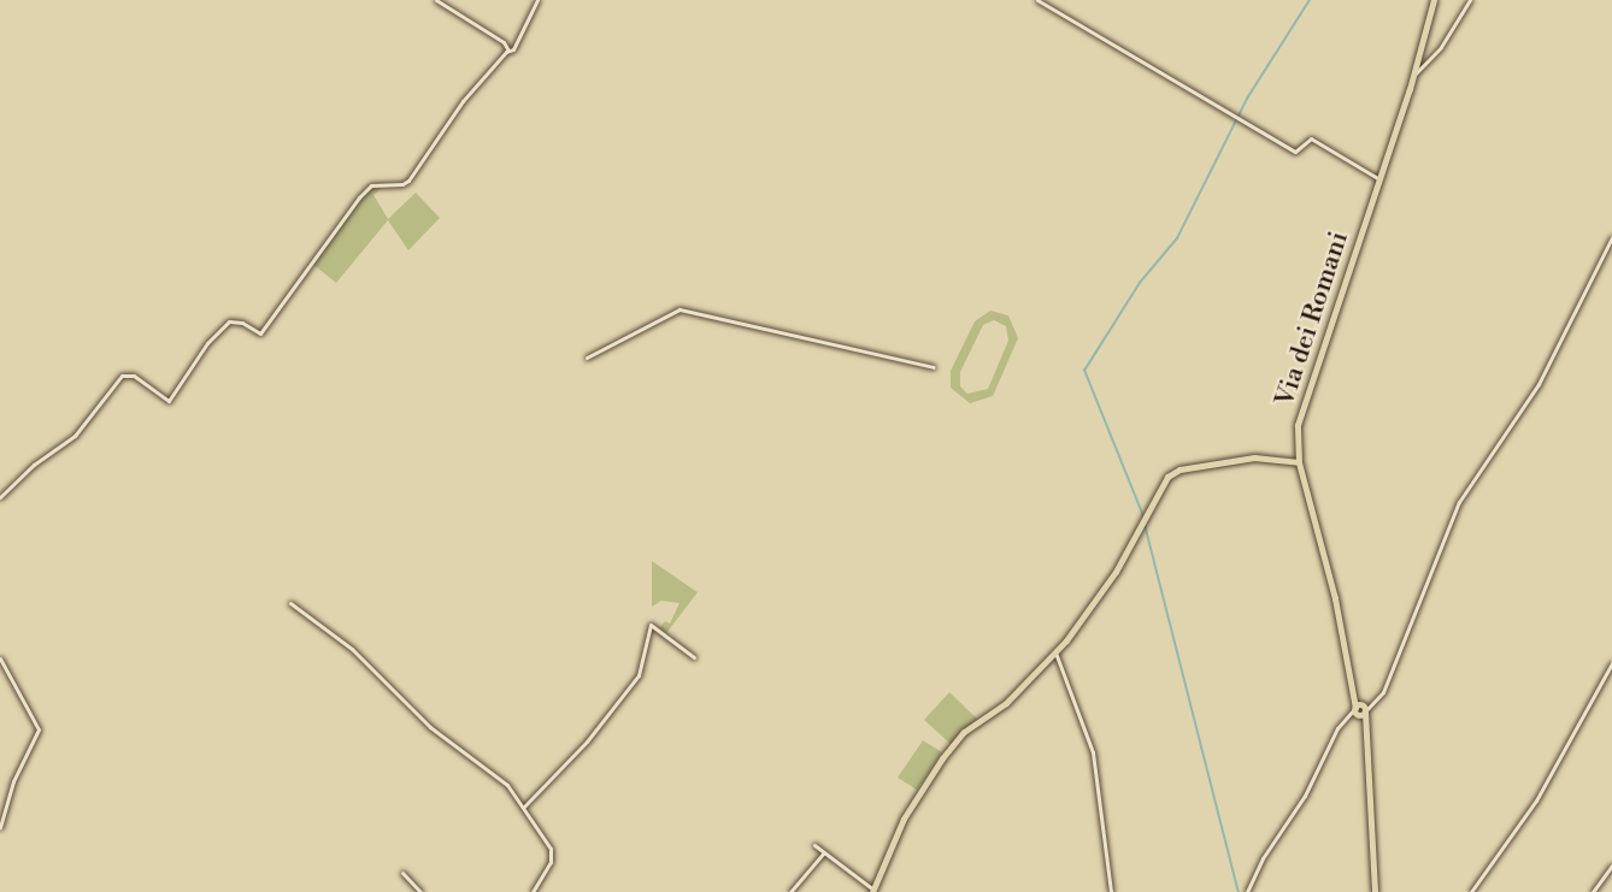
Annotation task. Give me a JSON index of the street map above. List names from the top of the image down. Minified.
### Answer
{"streets":{"main road":["Via dei Romani"]}}
